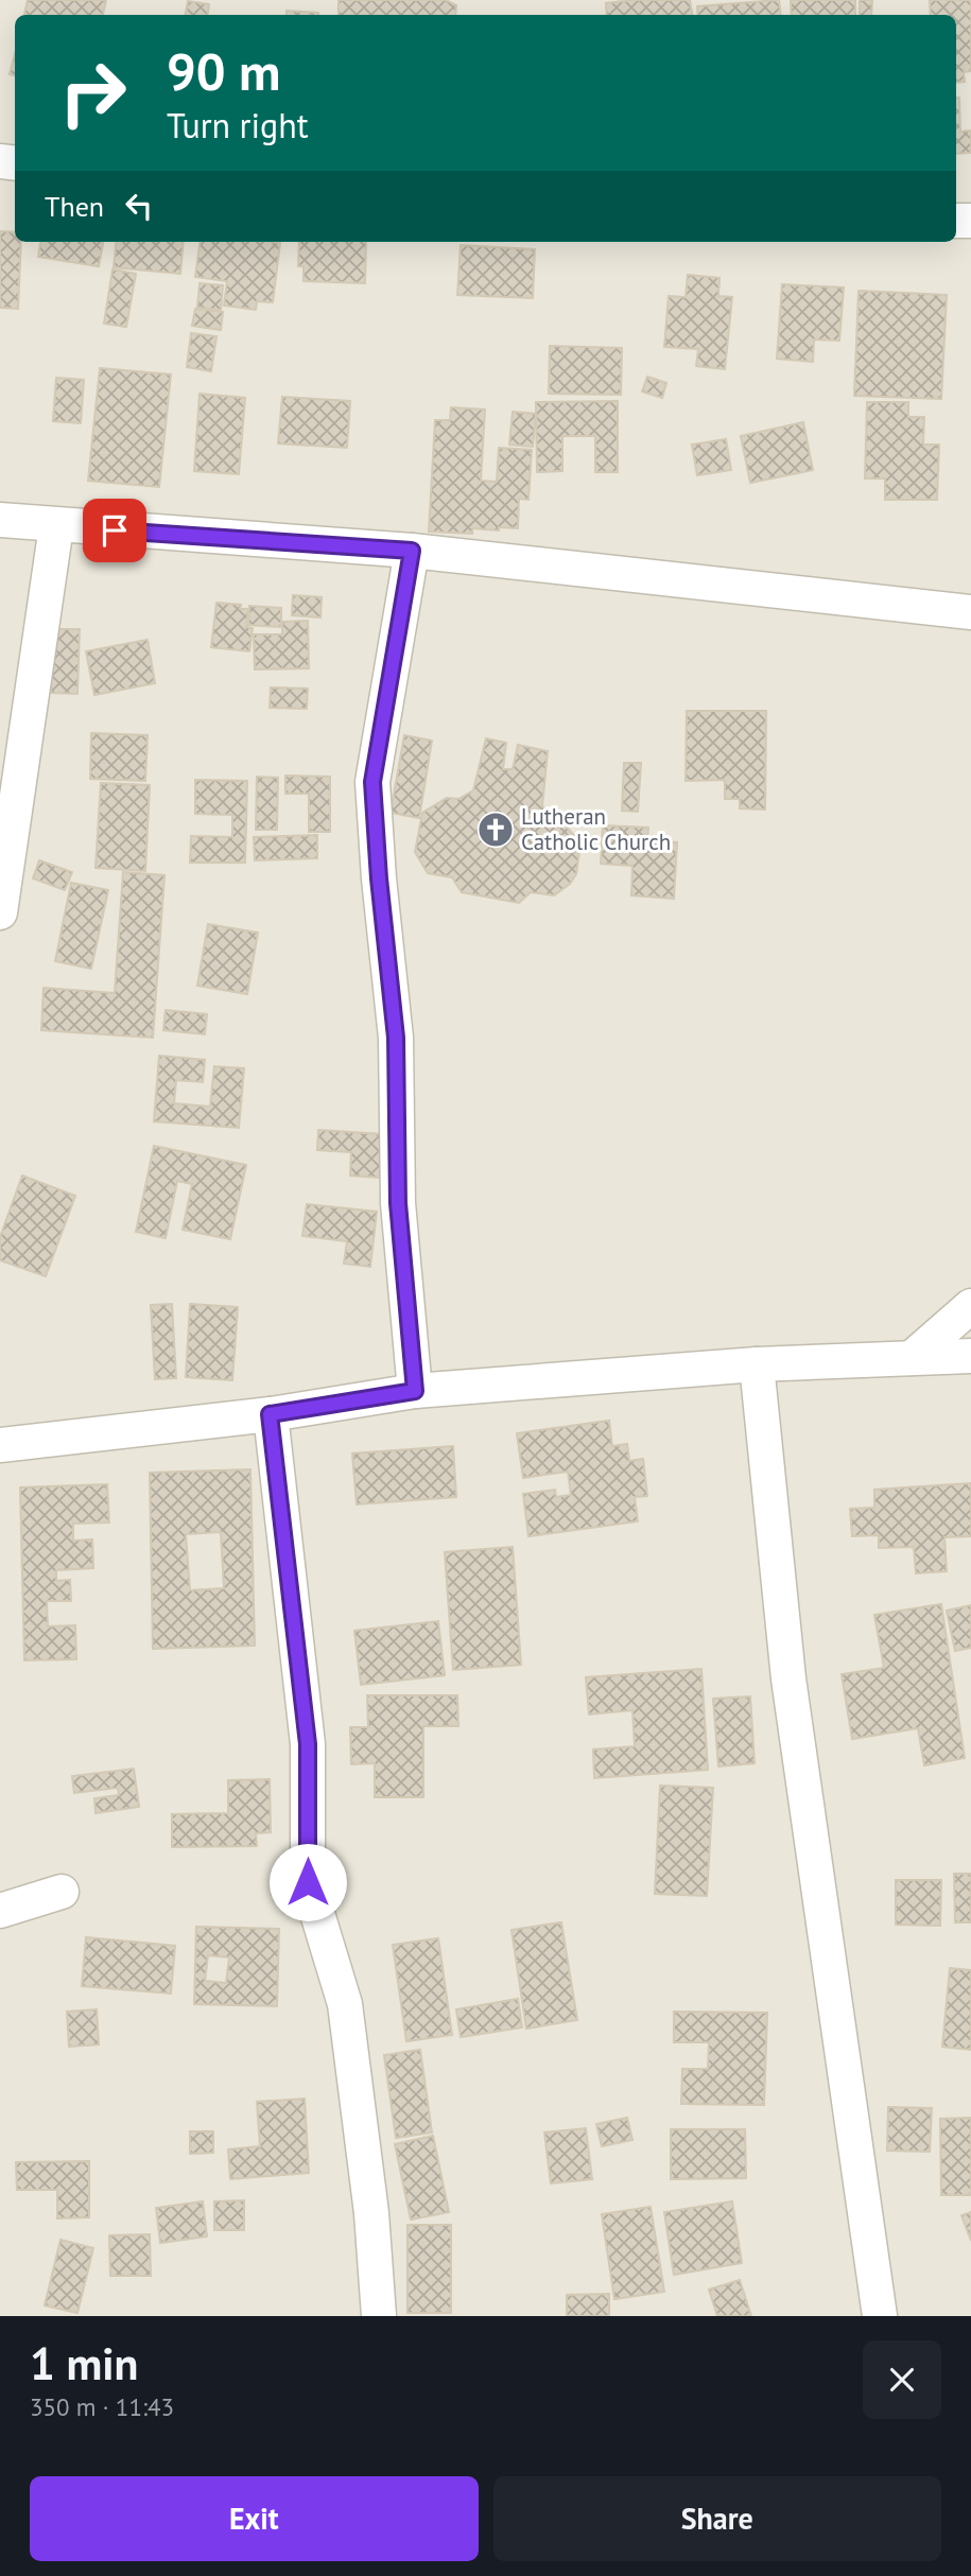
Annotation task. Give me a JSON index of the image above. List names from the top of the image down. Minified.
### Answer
{"places":{"church":["Lutheran Catholic Church"]},"page":{"turn":["90 m","Turn right"],"then":"Then","heading":["1 min","350 m · 11:43"],"buttons":["Exit","Share"]}}
